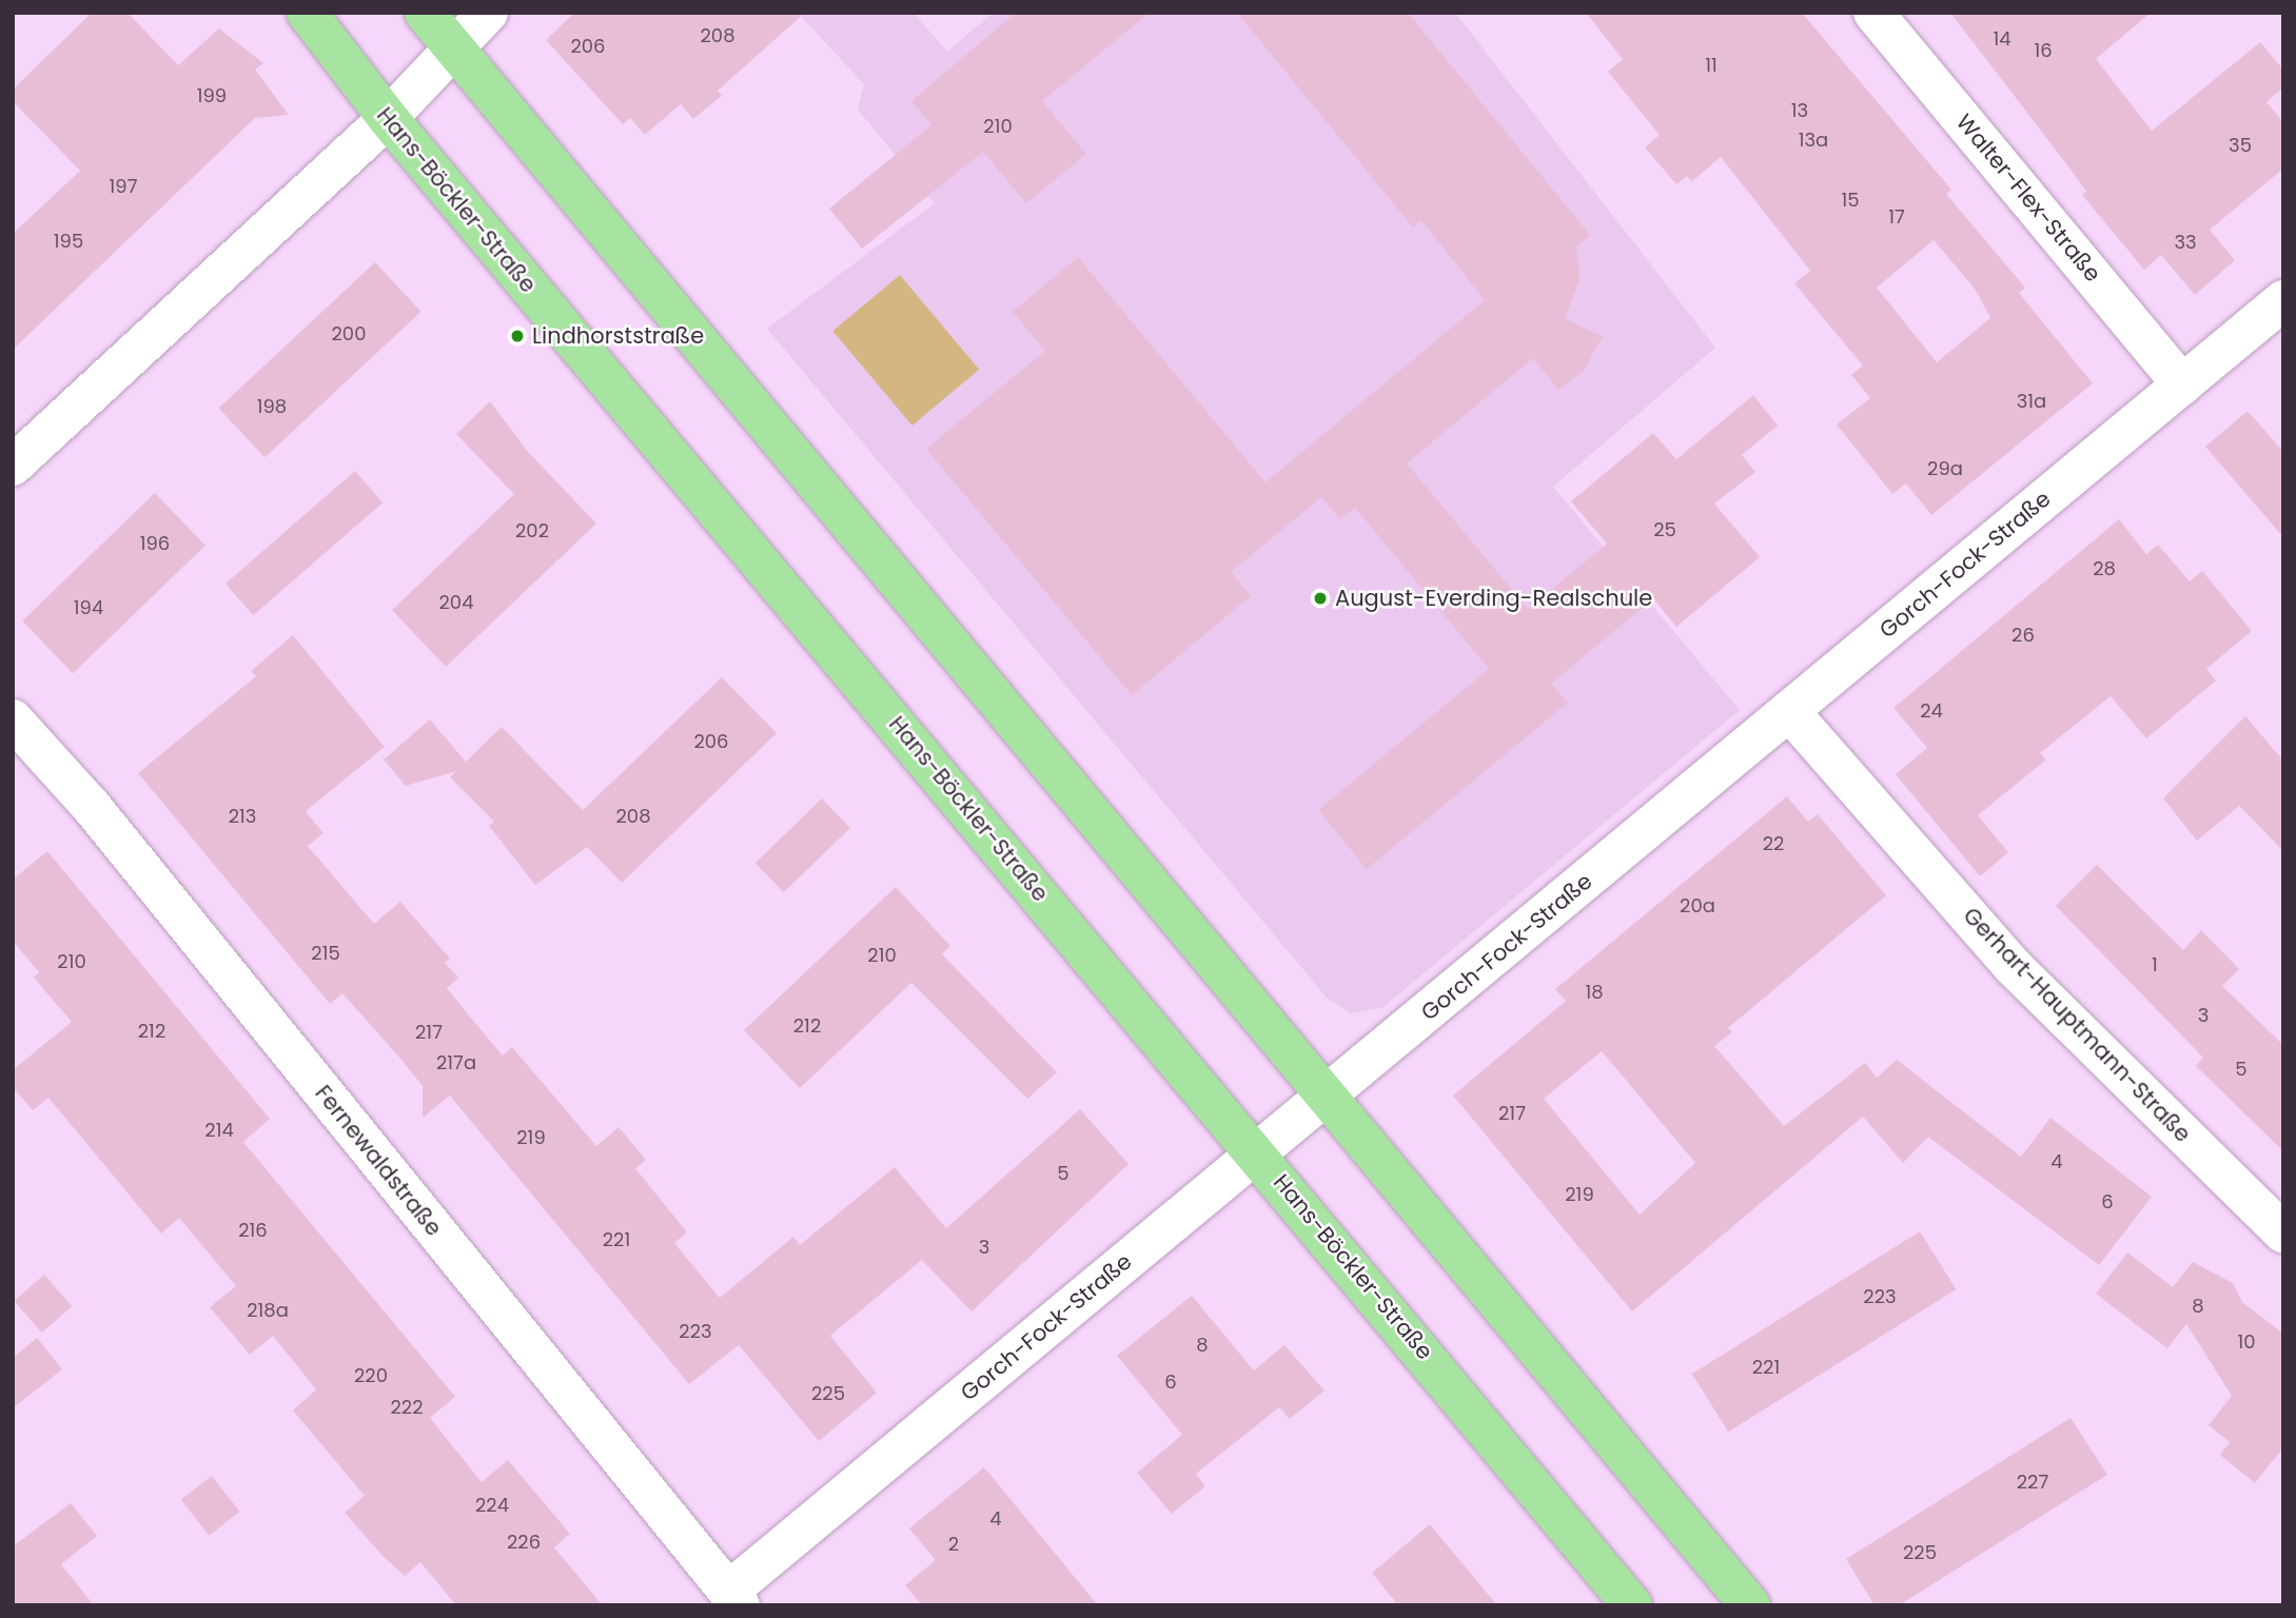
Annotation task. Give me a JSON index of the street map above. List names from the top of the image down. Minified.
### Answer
{"streets":{"main road":["Hans-Böckler-Straße"],"street":["Walter-Flex-Straße","Gorch-Fock-Straße","Gerhart-Hauptmann-Straße","Fernewaldstraße"]},"crossings":[["Walter-Flex-Straße","Gorch-Fock-Straße"],["Hans-Böckler-Straße","Gorch-Fock-Straße"],["Gorch-Fock-Straße","Gerhart-Hauptmann-Straße"],["Gorch-Fock-Straße","Fernewaldstraße"]],"places":["Lindhorststraße","August-Everding-Realschule"],"house_numbers":["208","14","206","16","11","199","13","210","13a","35","197","15","17","195","33","200","31a","198","29a","25","202","196","28","204","194","26","24","206","213","208","22","20a","215","210","210","1","18","3","212","212","217","217a","5","217","214","219","4","5","219","6","216","221","3","223","8","218a","223","10","8","221","220","6","225","222","227","224","4","226","2","225"]}
